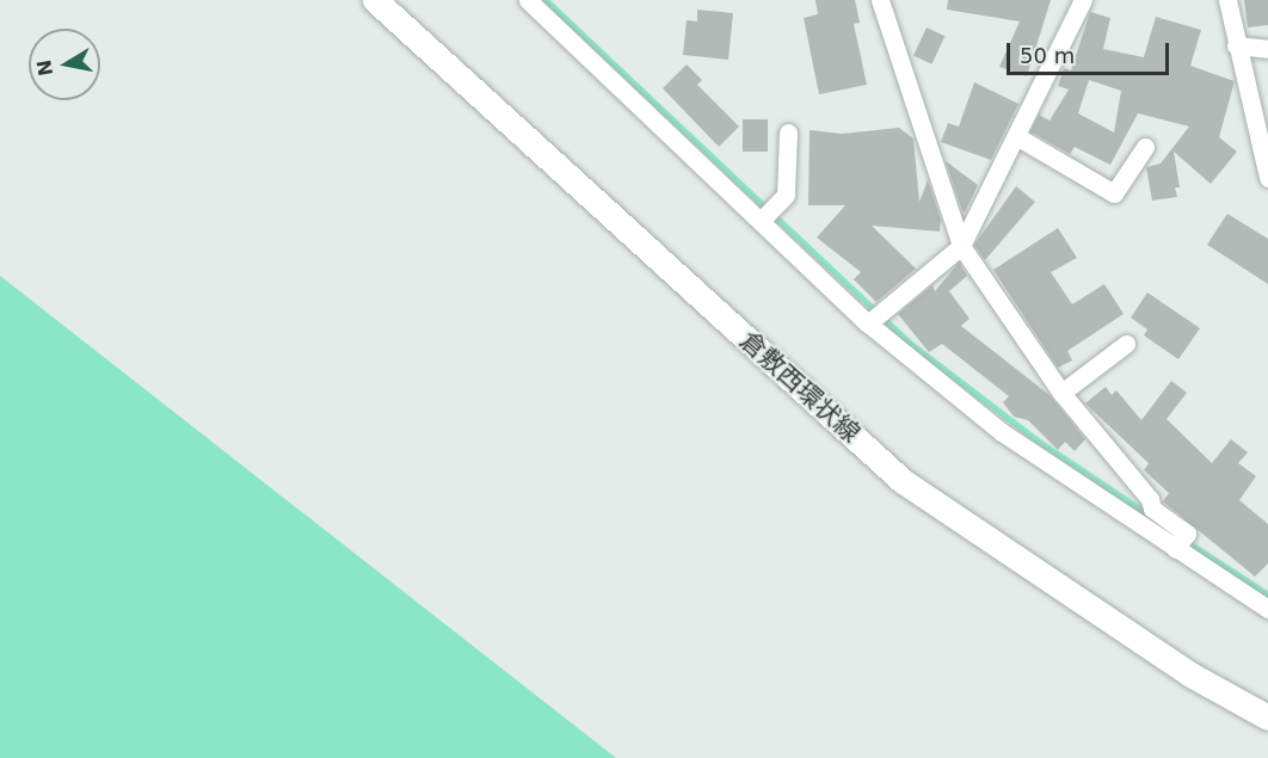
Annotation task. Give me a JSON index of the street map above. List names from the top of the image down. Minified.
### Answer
{"streets":{"main road":["倉敷西環状線"]},"scale_bar":"50 m","north":"left"}
